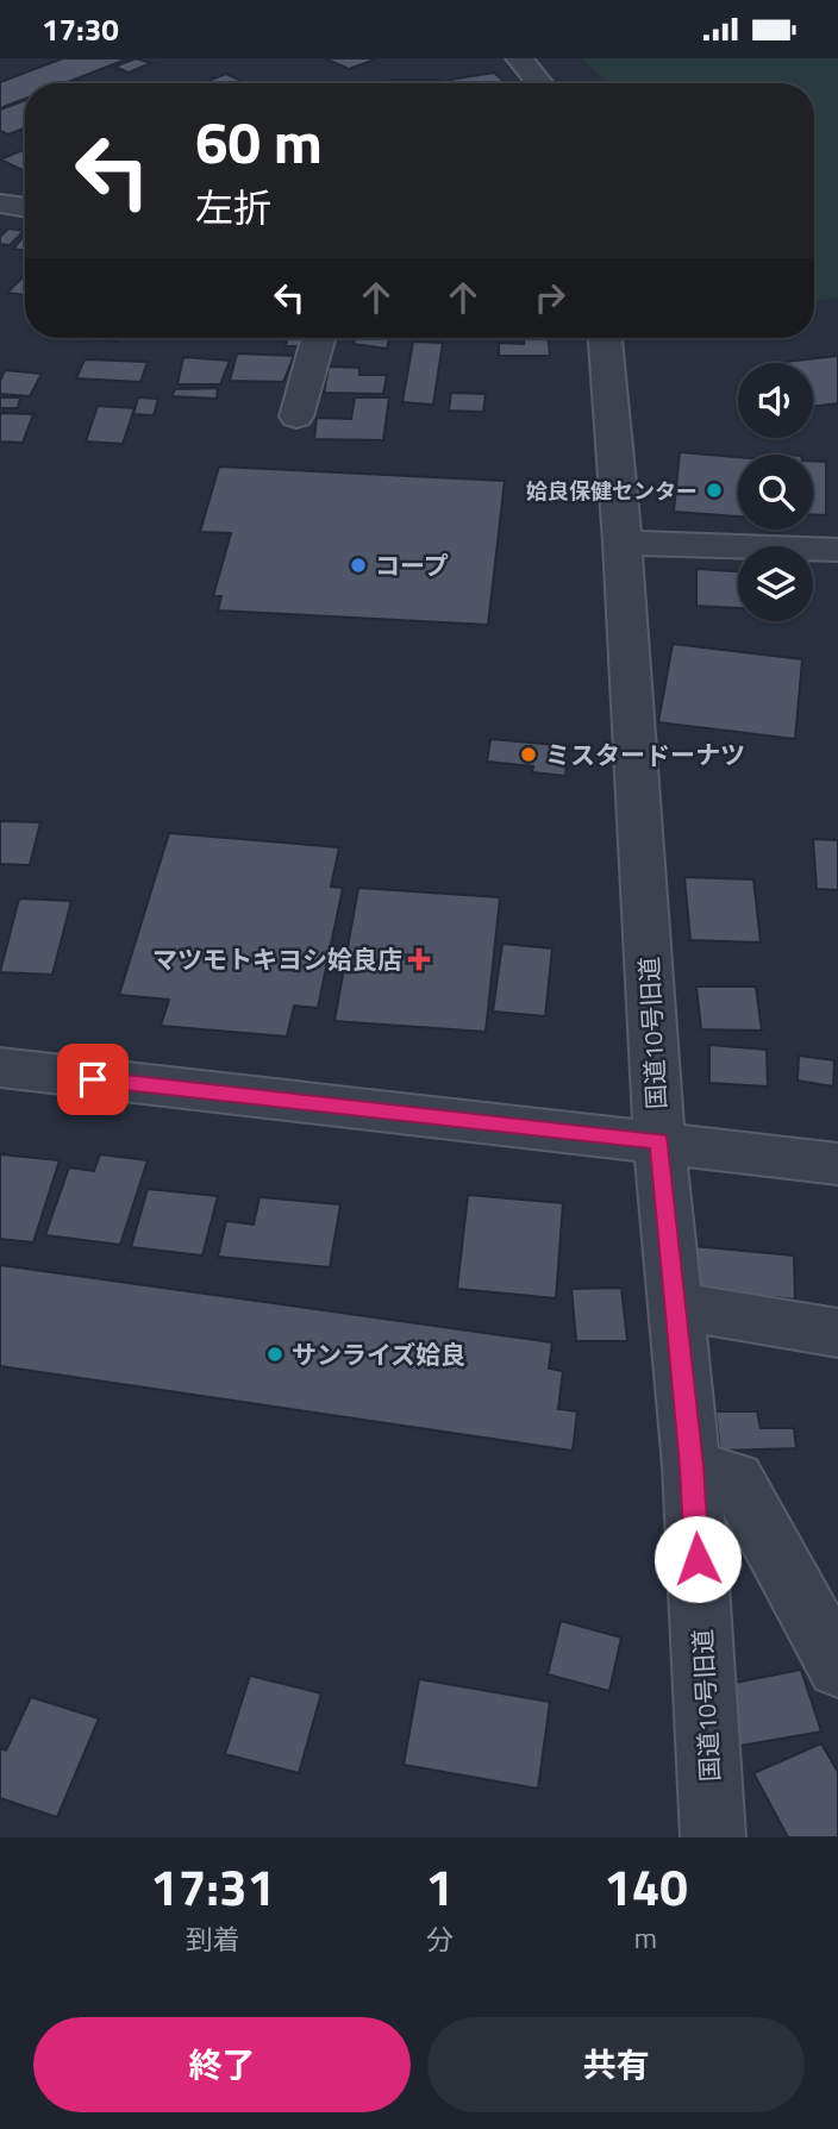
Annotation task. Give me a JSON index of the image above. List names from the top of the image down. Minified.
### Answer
{"streets":{"street":["国道10号旧道"]},"places":{"other":["姶良保健センター","コープ","ミスタードーナツ","サンライズ姶良"],"health":["マツモトキヨシ姶良店"]},"page":{"status":"17:30","turn":["60 m","左折"],"eta":["17:31","到着","1","分","140","m"],"buttons":["終了","共有"]}}
